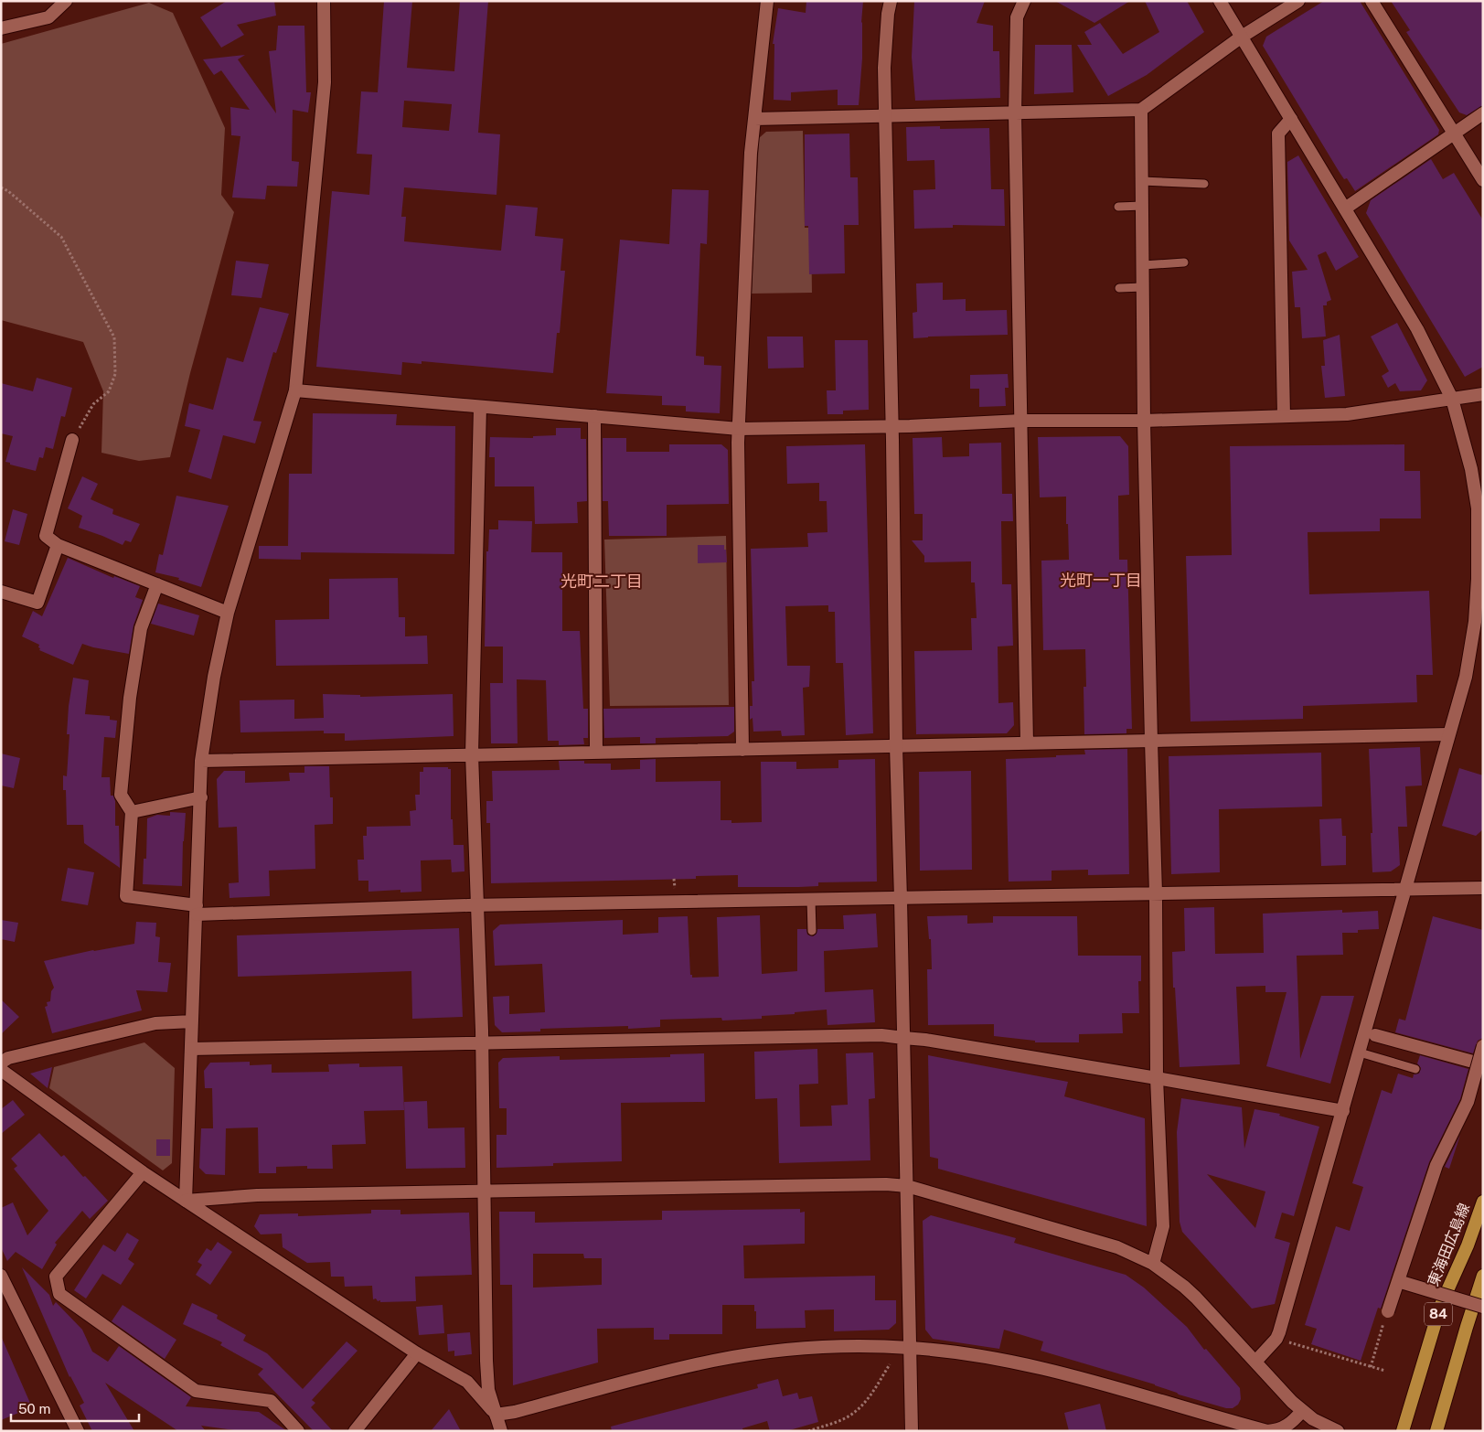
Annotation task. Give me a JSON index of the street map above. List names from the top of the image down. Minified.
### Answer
{"streets":{"main road":["東海田広島線","84"]},"districts":["光町一丁目","光町二丁目"],"scale_bar":"50 m"}
